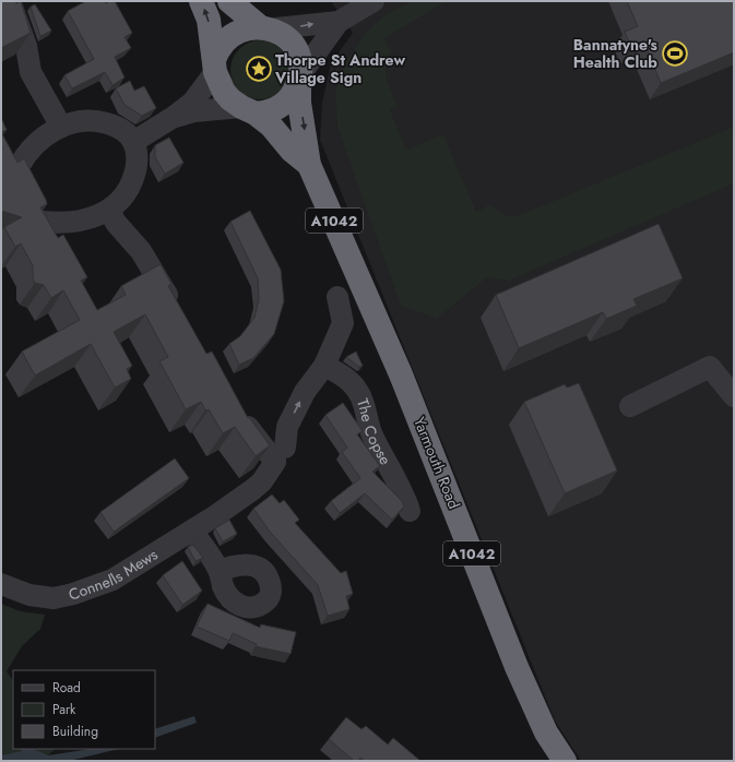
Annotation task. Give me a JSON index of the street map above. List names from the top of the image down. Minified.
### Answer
{"streets":{"highway":["A1042","Yarmouth Road"],"street":["The Copse","Connells Mews"]},"crossings":[["The Copse","Connells Mews"]],"places":{"sports":["Bannatyne's Health Club"],"place":["Thorpe St Andrew Village Sign"]},"legend":["Road","Park","Building"]}
